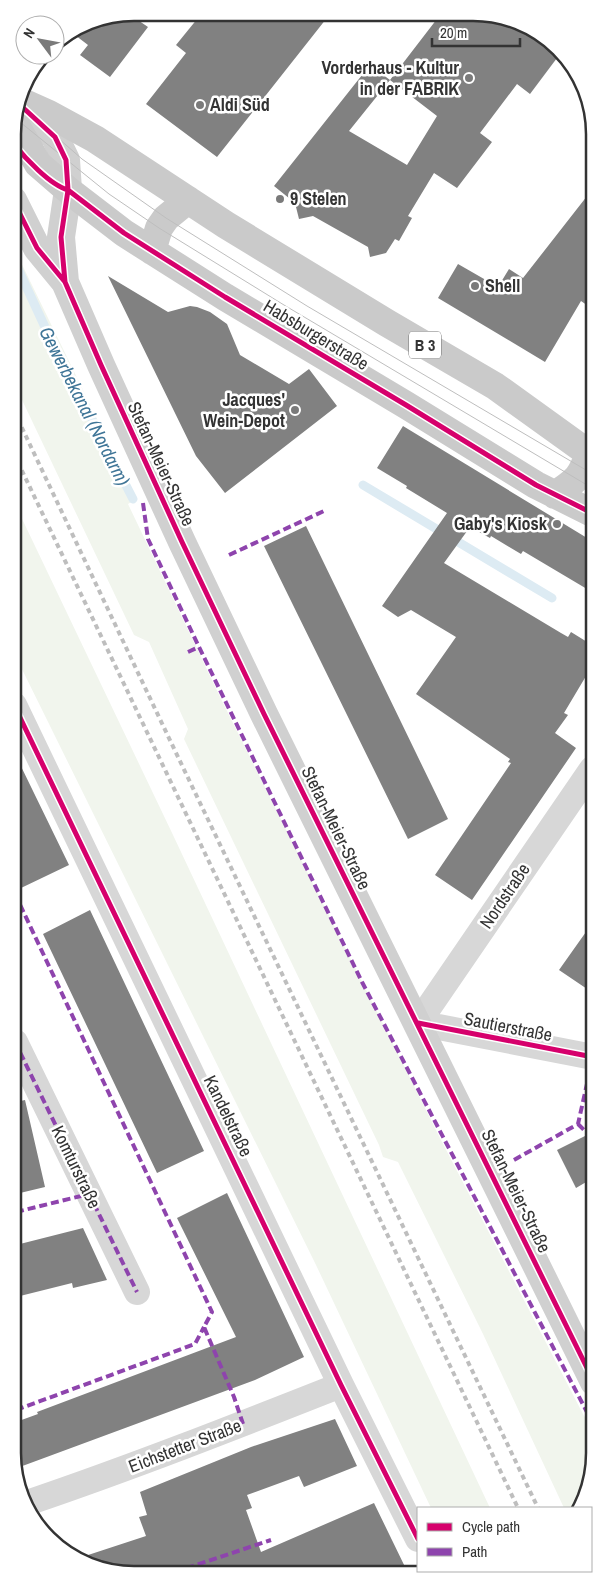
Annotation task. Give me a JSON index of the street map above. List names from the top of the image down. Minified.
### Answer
{"streets":{"main road":["Habsburgerstraße","B 3","Stefan-Meier-Straße"],"street":["Nordstraße","Sautierstraße","Kandelstraße","Komturstraße","Eichstetter Straße"]},"crossings":[["Habsburgerstraße","Stefan-Meier-Straße"],["Stefan-Meier-Straße","Nordstraße"],["Stefan-Meier-Straße","Sautierstraße"],["Nordstraße","Sautierstraße"],["Kandelstraße","Eichstetter Straße"]],"water":["Gewerbekanal (Nordarm)"],"places":["Vorderhaus - Kultur in der FABRIK","Aldi Süd","9 Stelen","Shell","Jacques' Wein-Depot","Gaby's Kiosk"],"legend":["Cycle path","Path"],"scale_bar":"20 m","north":"top left"}
